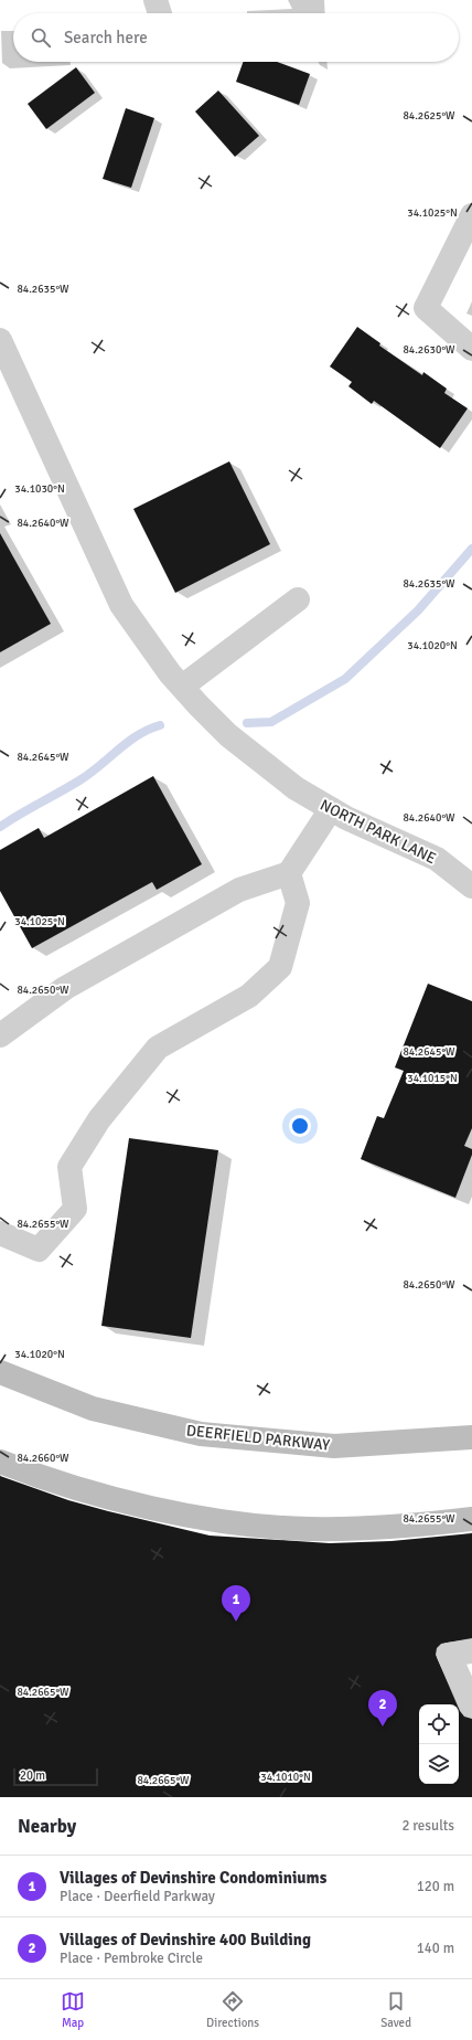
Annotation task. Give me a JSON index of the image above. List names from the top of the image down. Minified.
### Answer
{"streets":{"main road":["DEERFIELD PARKWAY"],"street":["NORTH PARK LANE"]},"scale_bar":"20 m","page":{"search":"Search here","pins":["1","2"],"scale":"20 m","heading":["Nearby","2 results"],"list":[{"mark":"1","name":"Villages of Devinshire Condominiums","note":"Place · Deerfield Parkway","value":"120 m"},{"mark":"2","name":"Villages of Devinshire 400 Building","note":"Place · Pembroke Circle","value":"140 m"}],"nav":["Map","Directions","Saved"]},"coordinates":["84.2625°W","34.1025°N","84.2635°W","84.2630°W","34.1030°N","84.2640°W","34.1020°N","84.2645°W","84.2650°W","34.1015°N","84.2655°W","84.2660°W","84.2665°W","34.1010°N"]}
